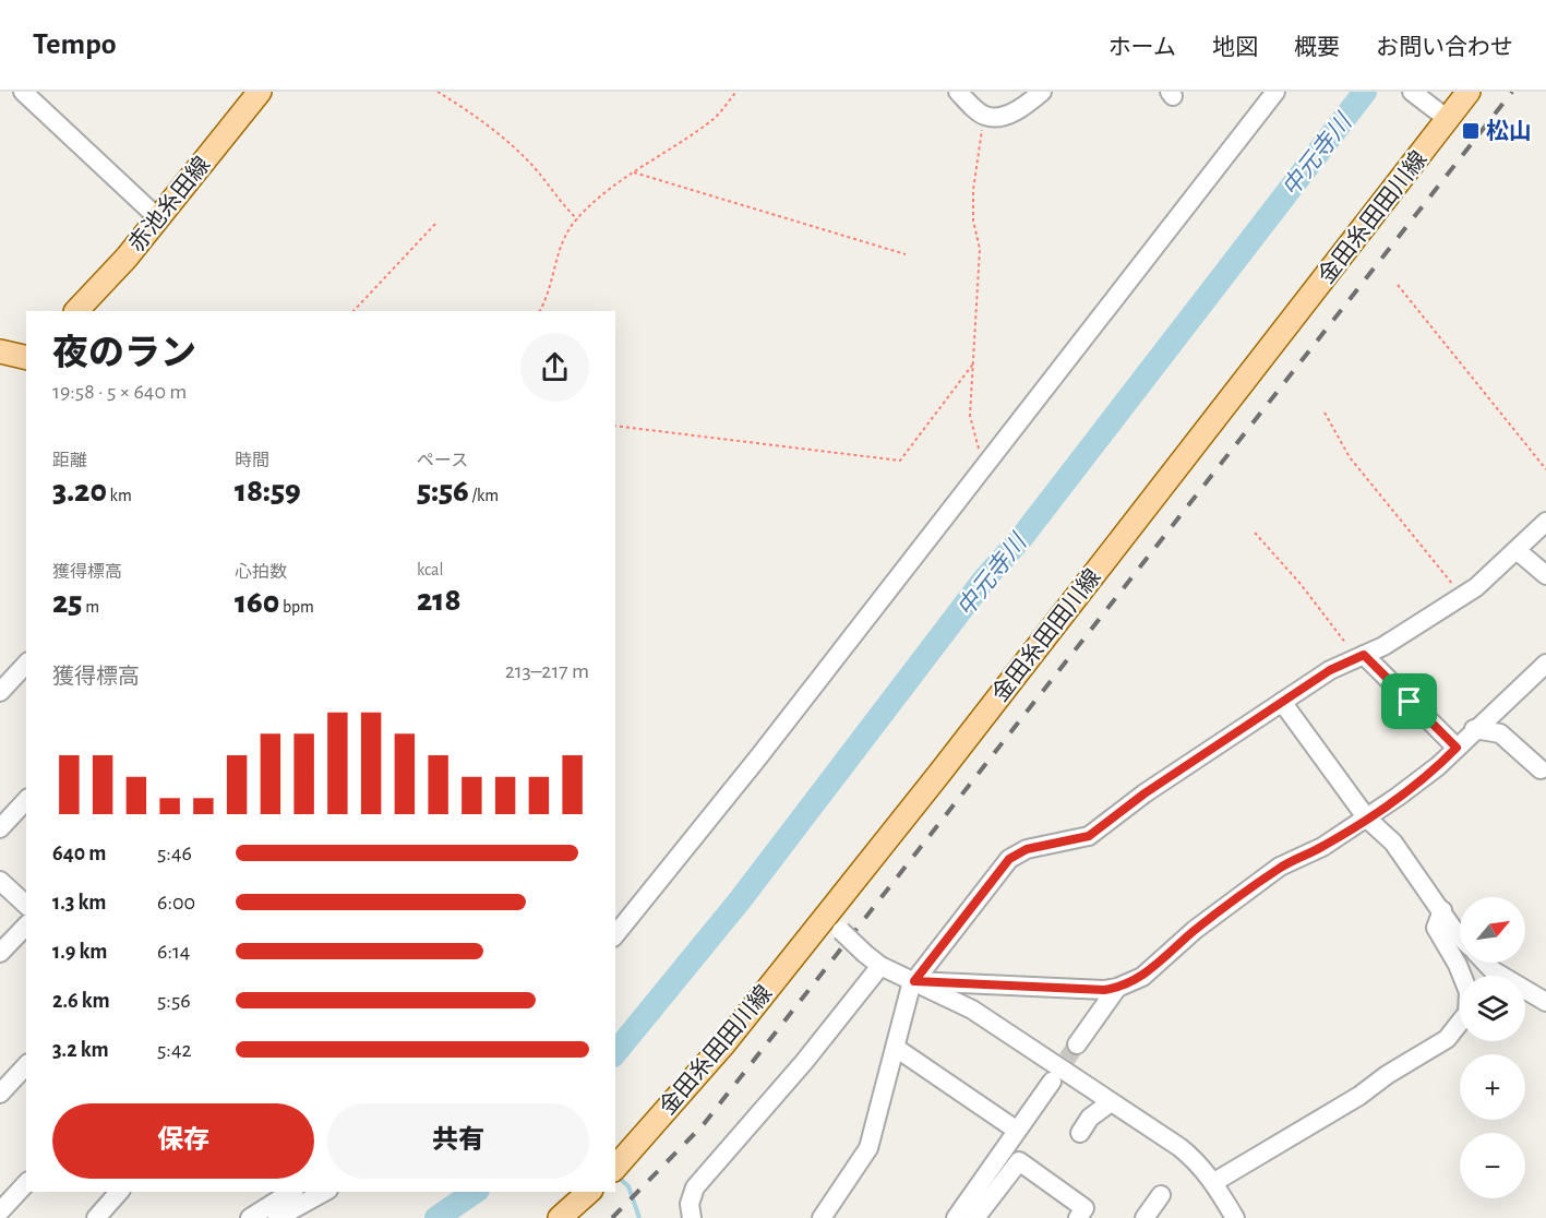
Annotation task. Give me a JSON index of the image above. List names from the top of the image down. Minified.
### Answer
{"streets":{"main road":["赤池糸田線","金田糸田田川線"]},"water":["中元寺川"],"places":{"transit":["松山"]},"north":"top right","page":{"header":"Tempo","nav":["ホーム","地図","概要","お問い合わせ"],"heading":["夜のラン","19:58 · 5 × 640 m"],"stats":[["距離","3.20 km"],["時間","18:59"],["ペース","5:56 /km"],["獲得標高","25 m"],["心拍数","160 bpm"],["kcal","218"]],"chart":["獲得標高","213–217 m"],"list":[{"name":"640 m","note":"5:46"},{"name":"1.3 km","note":"6:00"},{"name":"1.9 km","note":"6:14"},{"name":"2.6 km","note":"5:56"},{"name":"3.2 km","note":"5:42"}],"map_buttons":["+","−"],"buttons":["保存","共有"]}}
